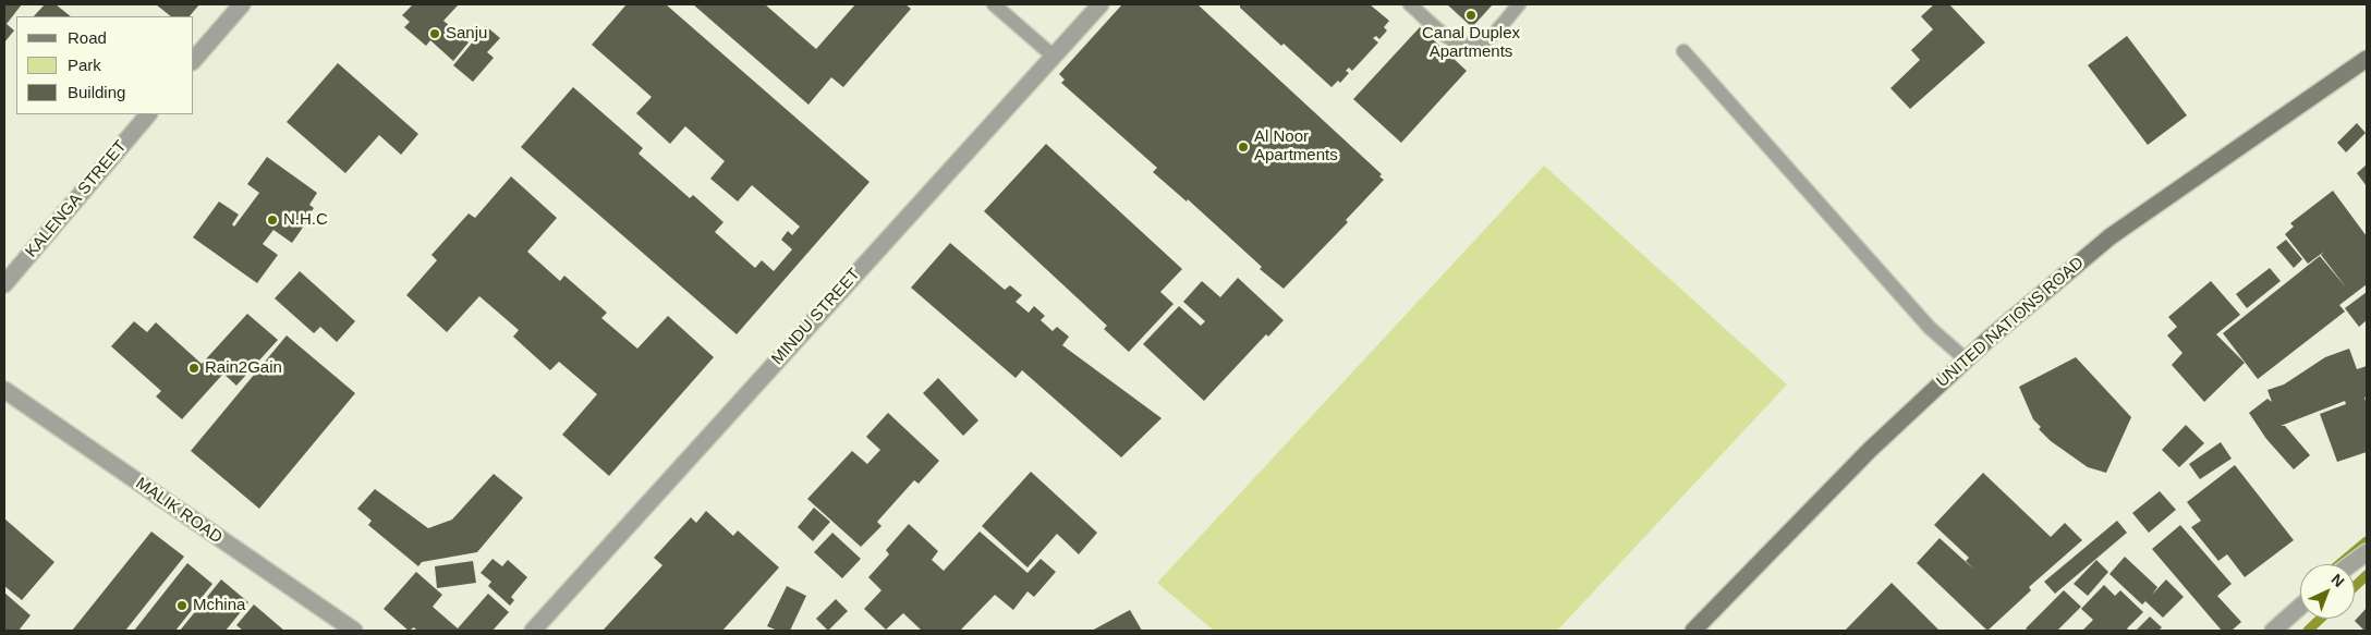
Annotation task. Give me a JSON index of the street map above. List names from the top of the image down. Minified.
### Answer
{"streets":{"street":["KALENGA STREET","MINDU STREET","UNITED NATIONS ROAD","MALIK ROAD"]},"places":["Canal Duplex Apartments","Sanju","Al Noor Apartments","N.H.C","Rain2Gain","Mchina"],"legend":["Road","Park","Building"],"north":"top right"}
